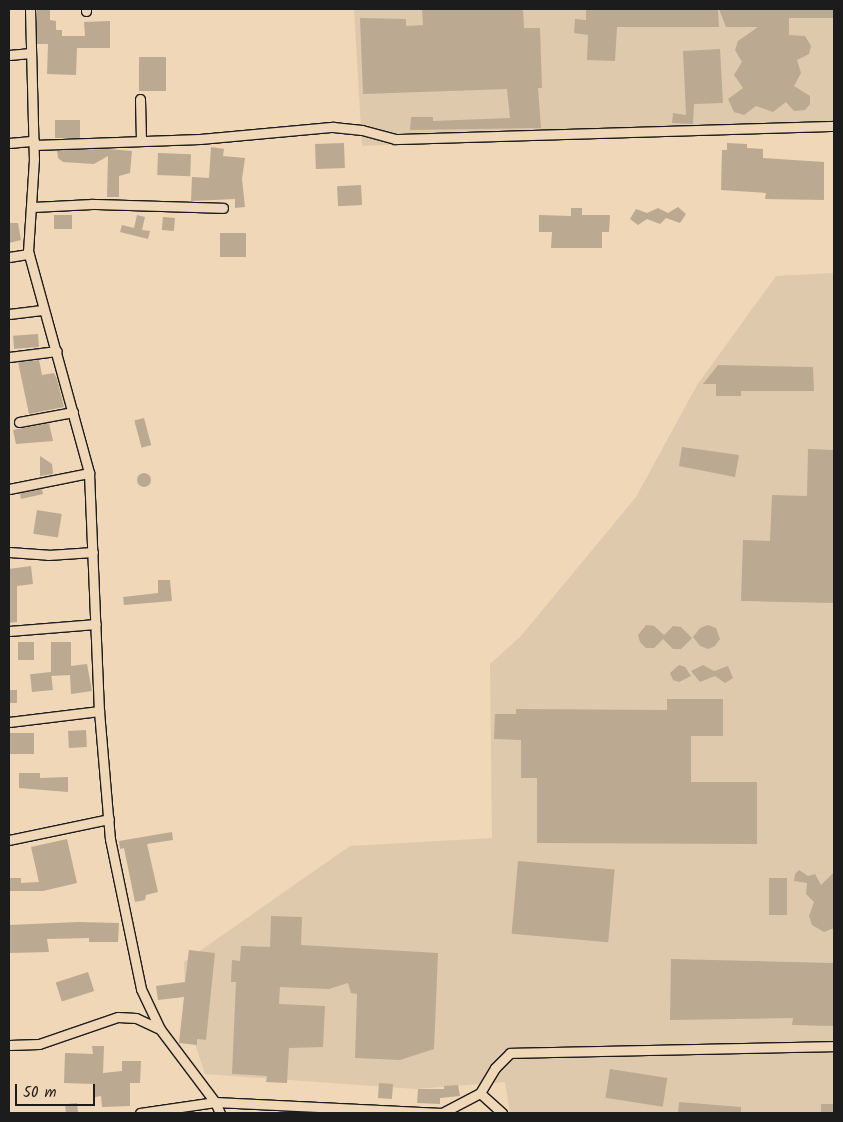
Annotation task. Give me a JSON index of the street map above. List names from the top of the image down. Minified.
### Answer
{"scale_bar":"50 m"}
